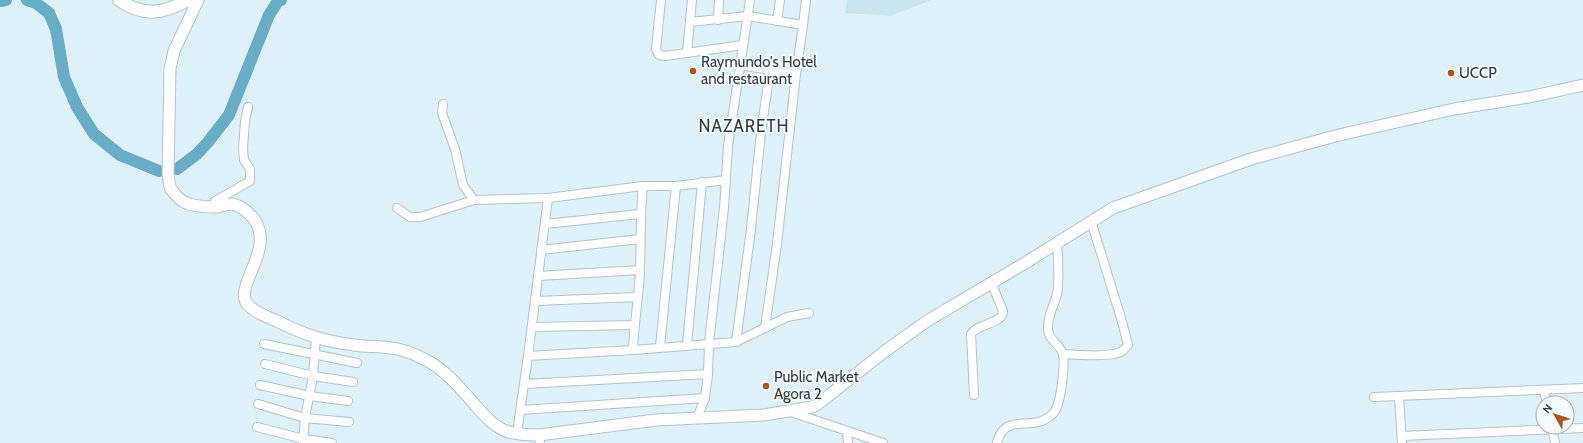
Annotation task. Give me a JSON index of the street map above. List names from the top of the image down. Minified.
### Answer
{"districts":["NAZARETH"],"places":["Raymundo's Hotel and restaurant","UCCP","Public Market Agora 2"],"north":"top left"}
